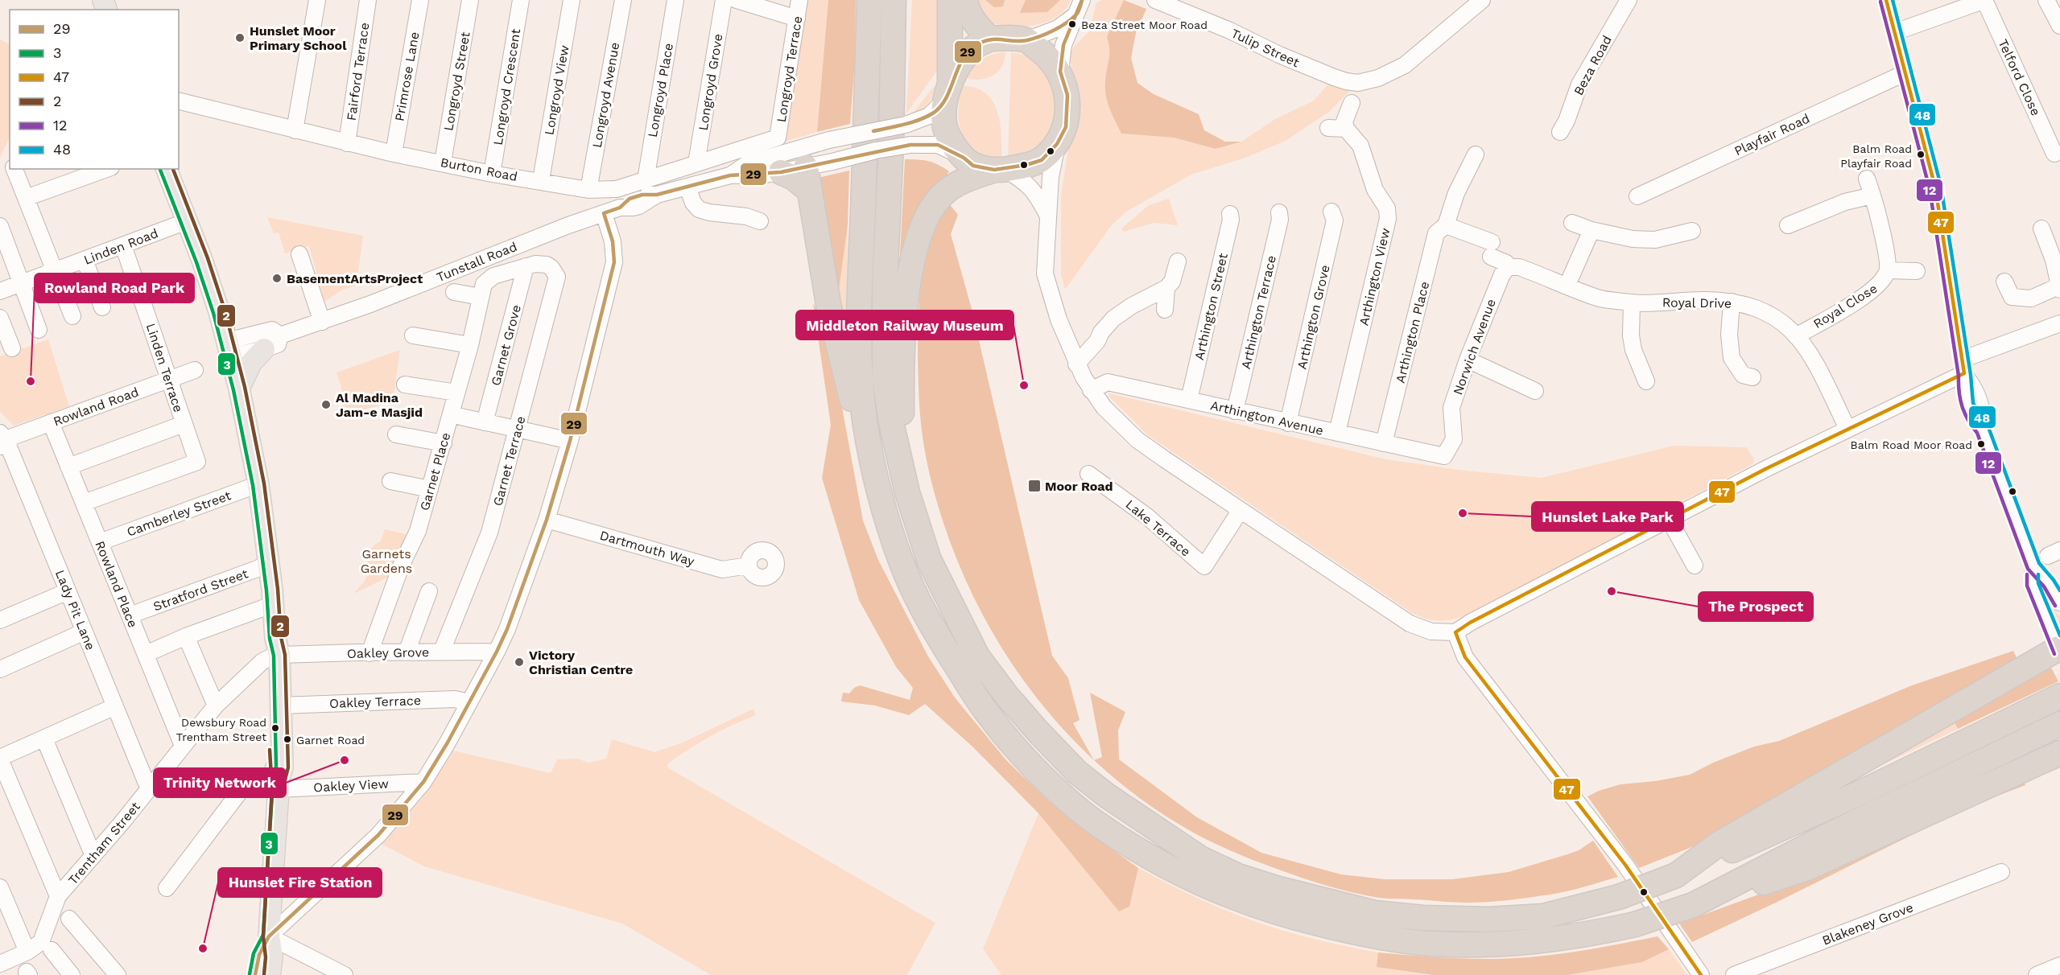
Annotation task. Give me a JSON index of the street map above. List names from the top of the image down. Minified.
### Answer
{"streets":{"street":["Tulip Street","Beza Road","Longroyd Terrace","Fairford Terrace","Primrose Lane","Telford Close","Longroyd Street","Longroyd Grove","Longroyd Crescent","Longroyd View","Longroyd Place","Longroyd Avenue","Playfair Road","Burton Road","Linden Road","Tunstall Road","Arthington View","Royal Drive","Royal Close","Arthington Street","Arthington Terrace","Arthington Grove","Arthington Place","Garnet Grove","Norwich Avenue","Linden Terrace","Rowland Road","Arthington Avenue","Garnet Terrace","Garnet Place","Camberley Street","Lake Terrace","Dartmouth Way","Rowland Place","Stratford Street","Lady Pit Lane","Oakley Grove","Oakley Terrace","Oakley View","Trentham Street","Blakeney Grove"]},"crossings":[["Longroyd Terrace","Burton Road"],["Fairford Terrace","Burton Road"],["Primrose Lane","Burton Road"],["Longroyd Street","Burton Road"],["Longroyd Grove","Burton Road"],["Longroyd Crescent","Burton Road"],["Longroyd View","Burton Road"],["Longroyd Place","Burton Road"],["Longroyd Avenue","Burton Road"],["Linden Road","Linden Terrace"],["Tunstall Road","Garnet Grove"],["Tunstall Road","Garnet Terrace"],["Tunstall Road","Garnet Place"],["Arthington View","Arthington Avenue"],["Royal Drive","Royal Close"],["Royal Drive","Arthington Place"],["Royal Drive","Norwich Avenue"],["Arthington Street","Arthington Avenue"],["Arthington Terrace","Arthington Avenue"],["Arthington Grove","Arthington Avenue"],["Arthington Place","Arthington Avenue"],["Norwich Avenue","Arthington Avenue"],["Linden Terrace","Rowland Road"],["Linden Terrace","Rowland Place"],["Rowland Road","Rowland Place"],["Rowland Road","Lady Pit Lane"],["Garnet Terrace","Oakley Grove"],["Garnet Place","Oakley Grove"],["Camberley Street","Rowland Place"],["Rowland Place","Stratford Street"],["Rowland Place","Trentham Street"],["Lady Pit Lane","Trentham Street"],["Oakley Grove","Trentham Street"]],"parks":["Garnets Gardens"],"places":{"other":["Beza Street Moor Road","Hunslet Moor Primary School","Balm Road Playfair Road","BasementArtsProject","Rowland Road Park","Middleton Railway Museum","Al Madina Jam-e Masjid","Balm Road Moor Road","Hunslet Lake Park","The Prospect","Victory Christian Centre","Dewsbury Road Trentham Street","Garnet Road","Trinity Network","Hunslet Fire Station"],"transit":["Moor Road"]},"lines":["transit line 29","transit line 47","transit line 48","transit line 12","transit line 2","transit line 3"],"legend":["29","3","47","2","12","48"]}
